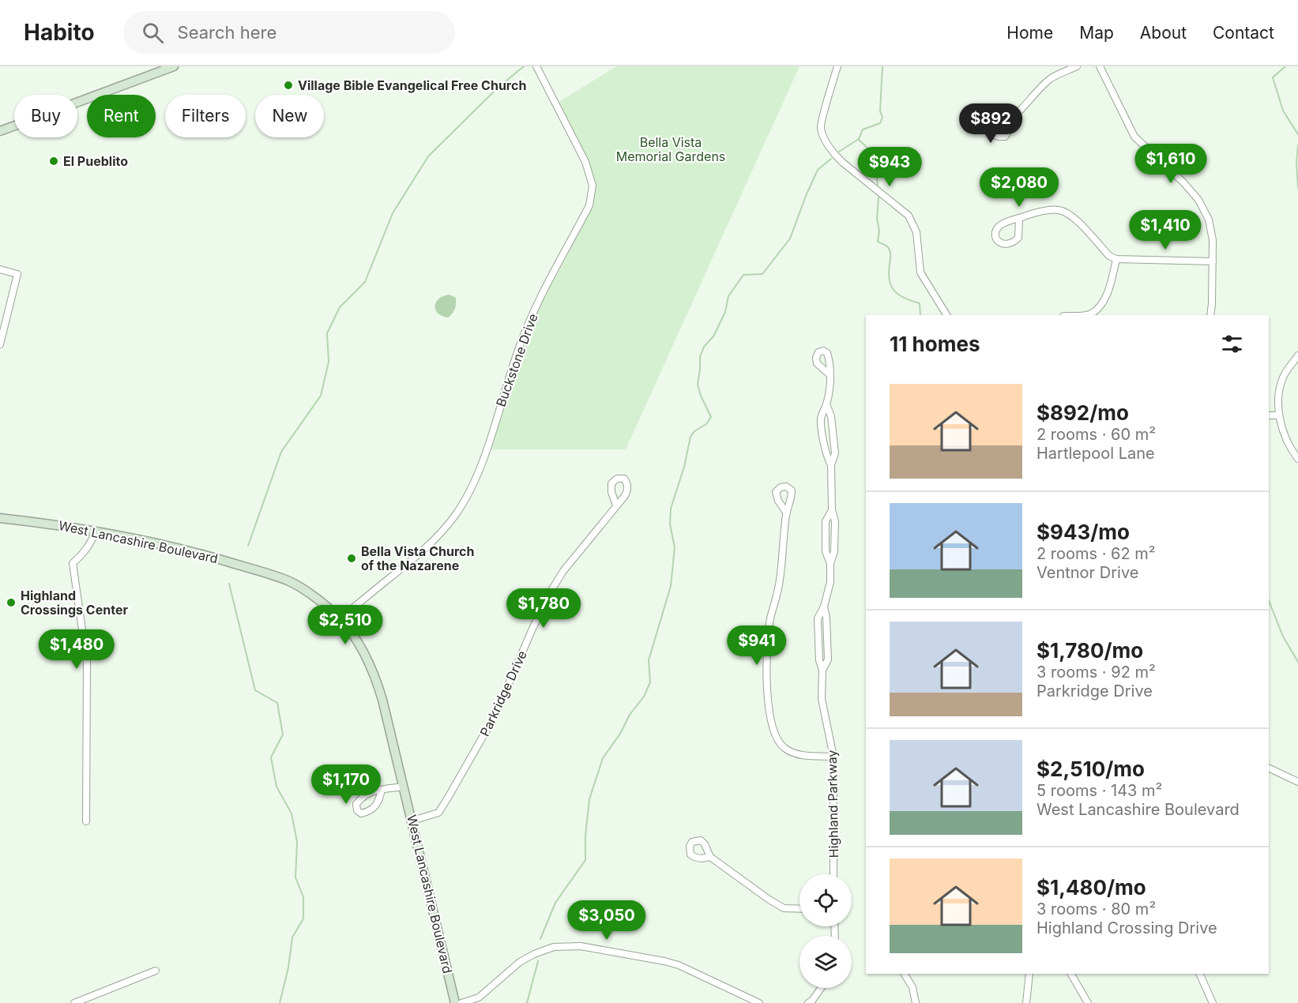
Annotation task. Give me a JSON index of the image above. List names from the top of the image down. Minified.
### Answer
{"streets":{"main road":["West Lancashire Boulevard"],"street":["Buckstone Drive","Parkridge Drive","Highland Parkway"]},"crossings":[["Buckstone Drive","West Lancashire Boulevard"],["West Lancashire Boulevard","Parkridge Drive"]],"parks":["Bella Vista Memorial Gardens"],"places":["Village Bible Evangelical Free Church","El Pueblito","Bella Vista Church of the Nazarene","Highland Crossings Center"],"page":{"header":"Habito","search":"Search here","nav":["Home","Map","About","Contact"],"chip":["Buy","Rent","Filters","New"],"price":["$892","$1,610","$943","$2,080","$1,410","$1,780","$2,510","$941","$1,480","$1,170","$3,050"],"heading":"11 homes","list":[{"name":"$892/mo","note":"2 rooms · 60 m² · Hartlepool Lane"},{"name":"$943/mo","note":"2 rooms · 62 m² · Ventnor Drive"},{"name":"$1,780/mo","note":"3 rooms · 92 m² · Parkridge Drive"},{"name":"$2,510/mo","note":"5 rooms · 143 m² · West Lancashire Boulevard"},{"name":"$1,480/mo","note":"3 rooms · 80 m² · Highland Crossing Drive"}]}}
